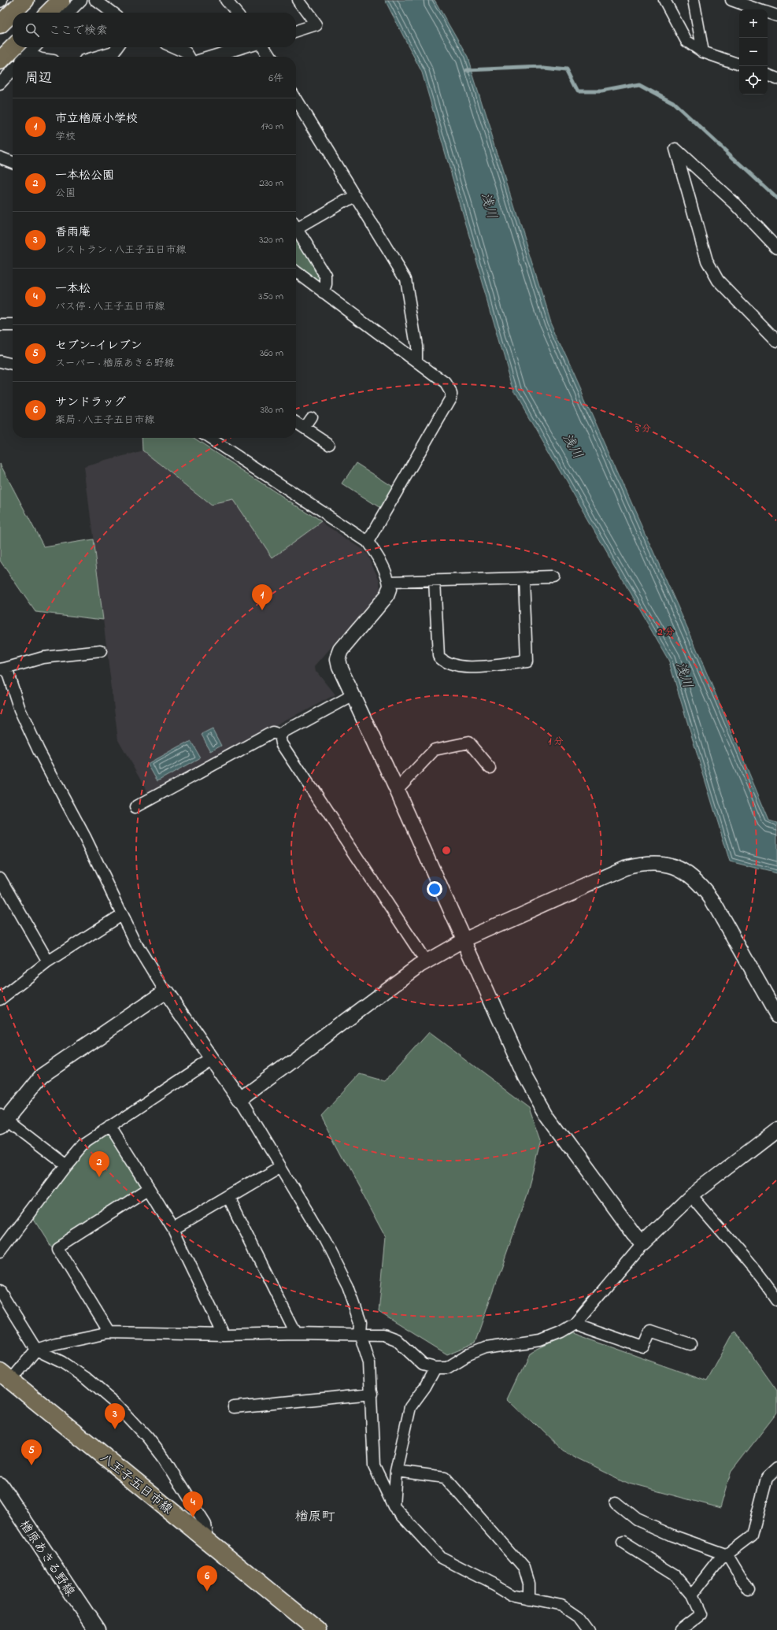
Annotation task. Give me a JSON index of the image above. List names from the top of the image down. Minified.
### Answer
{"streets":{"main road":["八王子五日市線","楢原あきる野線"]},"districts":["楢原町"],"water":["浅川"],"page":{"map_buttons":["+","−"],"search":"ここで検索","heading":["周辺","6件"],"list":[{"mark":"1","name":"市立楢原小学校","note":"学校","value":"170 m"},{"mark":"2","name":"一本松公園","note":"公園","value":"230 m"},{"mark":"3","name":"香雨庵","note":"レストラン · 八王子五日市線","value":"320 m"},{"mark":"4","name":"一本松","note":"バス停 · 八王子五日市線","value":"350 m"},{"mark":"5","name":"セブン-イレブン","note":"スーパー · 楢原あきる野線","value":"360 m"},{"mark":"6","name":"サンドラッグ","note":"薬局 · 八王子五日市線","value":"380 m"}],"pins":["1","2","3","5","4","6"]},"rings":["3 分","2 分","1 分"]}
